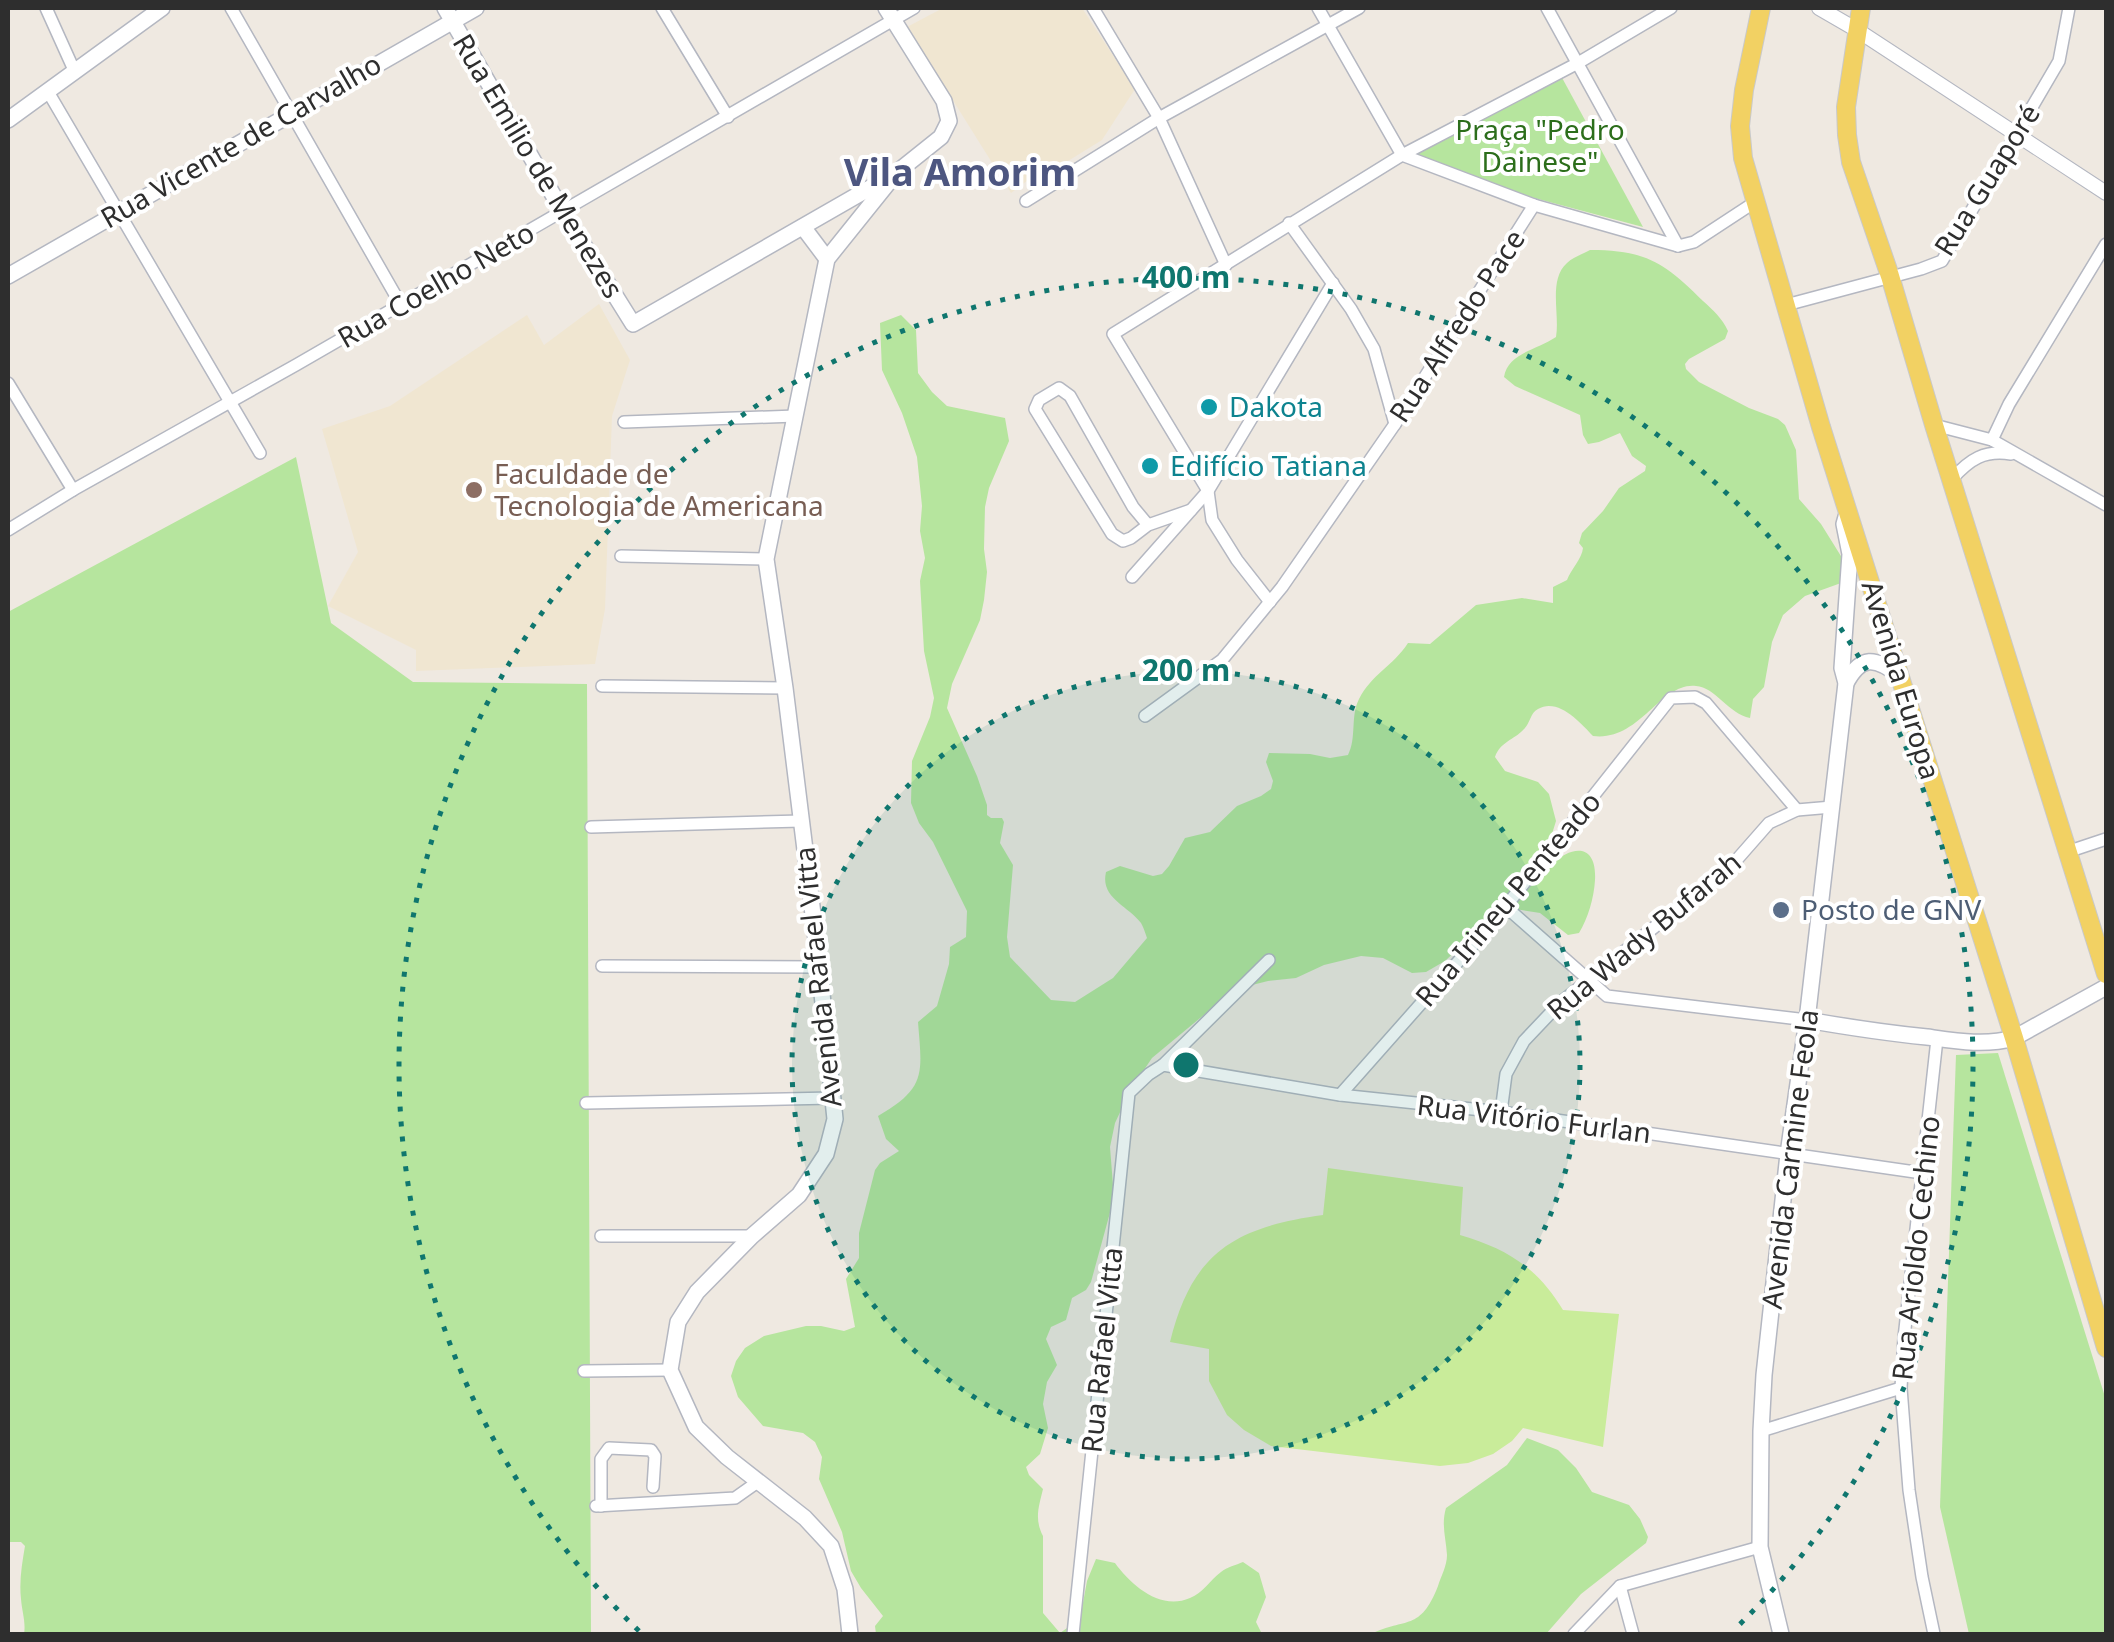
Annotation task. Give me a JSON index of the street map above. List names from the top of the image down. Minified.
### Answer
{"streets":{"main road":["Rua Vicente de Carvalho","Rua Emilio de Menezes","Avenida Europa","Avenida Rafael Vitta","Avenida Carmine Feola"],"street":["Rua Guaporé","Rua Coelho Neto","Rua Alfredo Pace","Rua Irineu Penteado","Rua Wady Bufarah","Rua Vitório Furlan","Rua Arioldo Cechino","Rua Rafael Vitta"]},"crossings":[["Rua Vicente de Carvalho","Rua Emilio de Menezes"],["Rua Emilio de Menezes","Rua Coelho Neto"],["Rua Guaporé","Avenida Europa"],["Avenida Europa","Avenida Carmine Feola"],["Rua Irineu Penteado","Rua Wady Bufarah"],["Rua Irineu Penteado","Rua Vitório Furlan"],["Rua Wady Bufarah","Rua Vitório Furlan"],["Rua Vitório Furlan","Avenida Carmine Feola"],["Rua Vitório Furlan","Rua Arioldo Cechino"],["Rua Vitório Furlan","Rua Rafael Vitta"]],"districts":["Vila Amorim"],"parks":["Praça \"Pedro Dainese\""],"places":["Dakota","Edifício Tatiana","Faculdade de Tecnologia de Americana","Posto de GNV"],"rings":["400 m","200 m"]}
